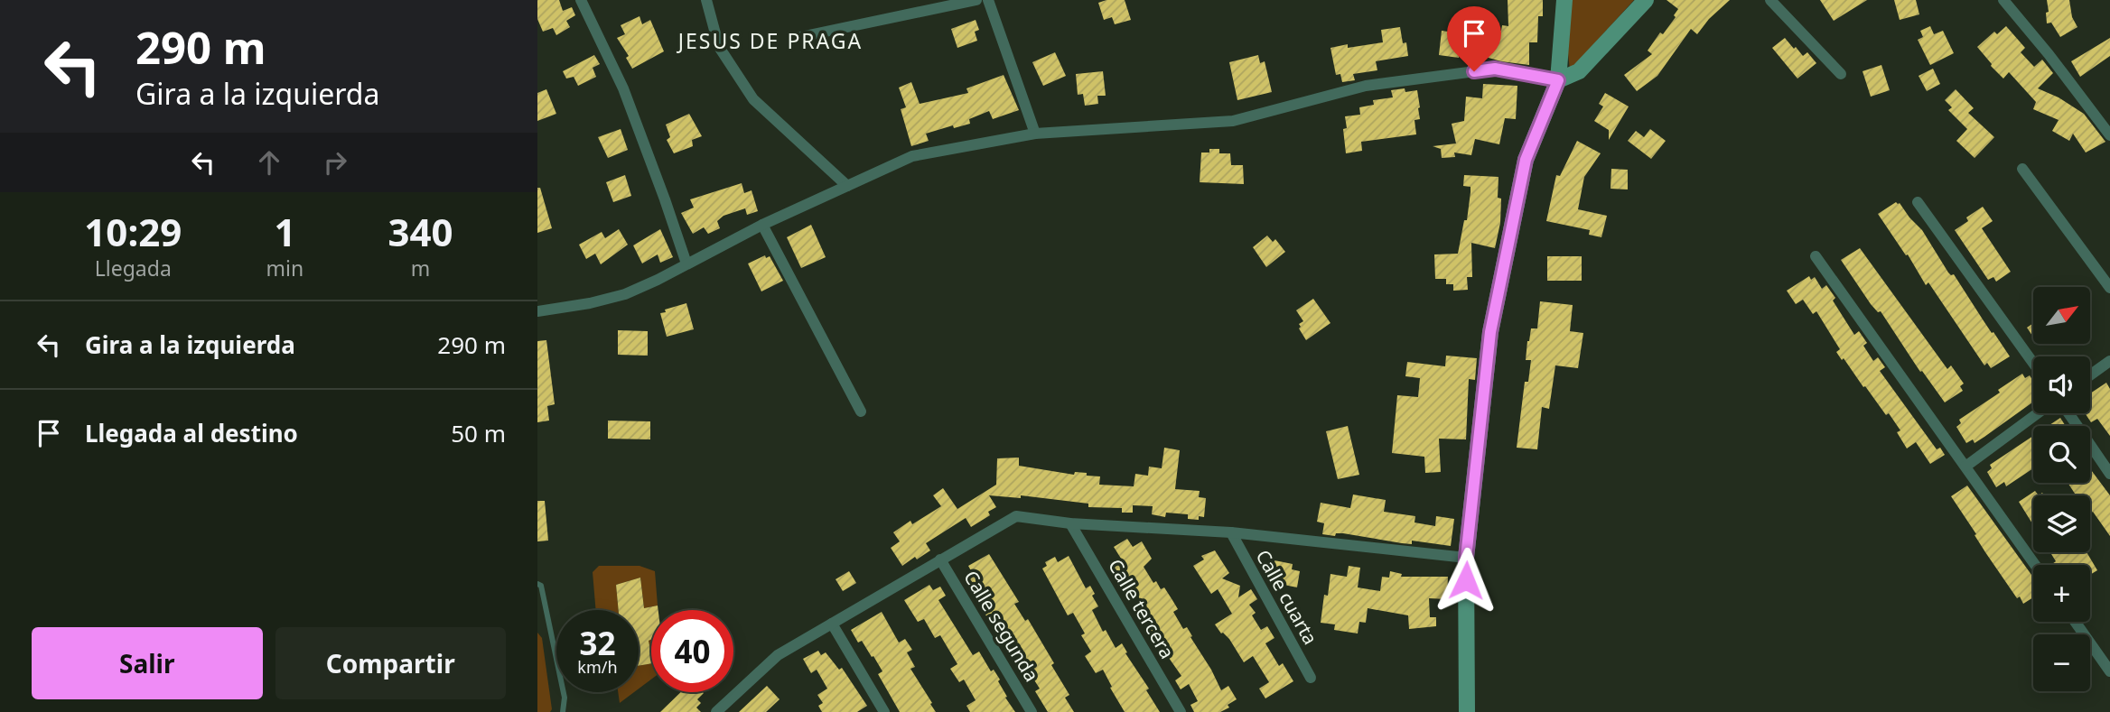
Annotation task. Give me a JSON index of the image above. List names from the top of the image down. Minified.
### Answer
{"streets":{"street":["Calle cuarta","Calle tercera","Calle segunda"]},"districts":["JESUS DE PRAGA"],"north":"top right","page":{"turn":["290 m","Gira a la izquierda"],"eta":["10:29","Llegada","1","min","340","m"],"map_buttons":["+","−"],"list":[{"name":"Gira a la izquierda","value":"290 m"},{"name":"Llegada al destino","value":"50 m"}],"speed":"32 km/h","limit":"40","buttons":["Salir","Compartir"]}}
